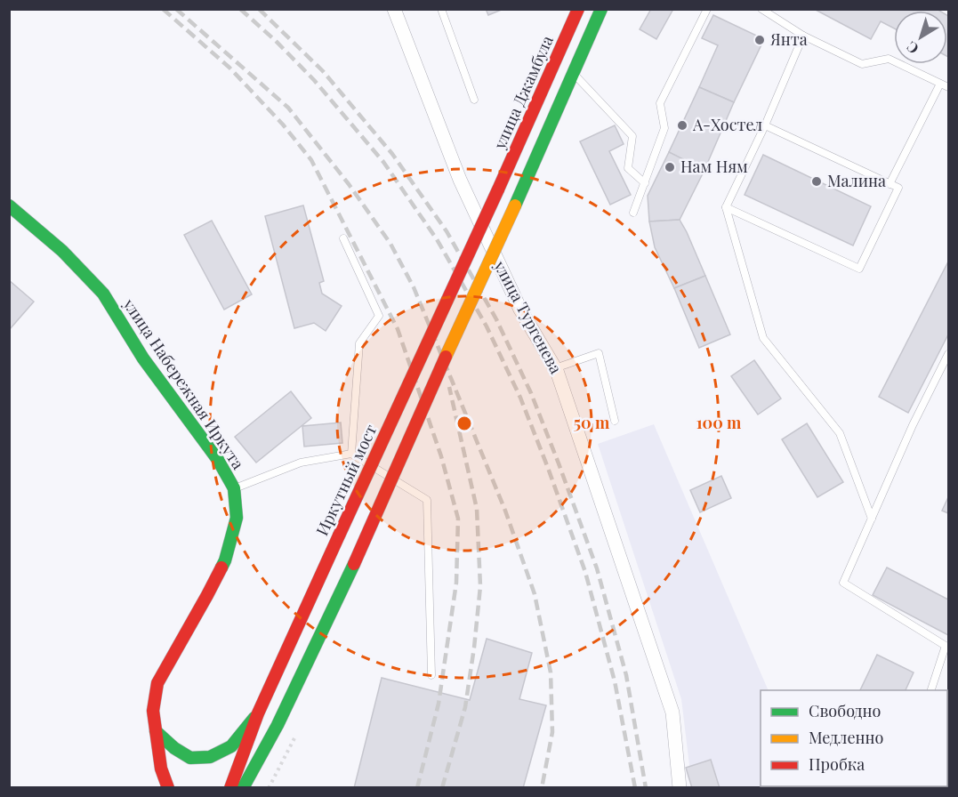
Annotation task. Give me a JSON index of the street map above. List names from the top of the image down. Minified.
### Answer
{"streets":{"main road":["улица Джамбула","улица Набережная Иркута","Иркутный мост"],"street":["улица Тургенева"]},"crossings":[["улица Джамбула","Иркутный мост"]],"places":["Янта","А-Хостел","Нам Ням","Малина"],"legend":["Свободно","Медленно","Пробка"],"north":"bottom left","rings":["50 m","100 m"]}
